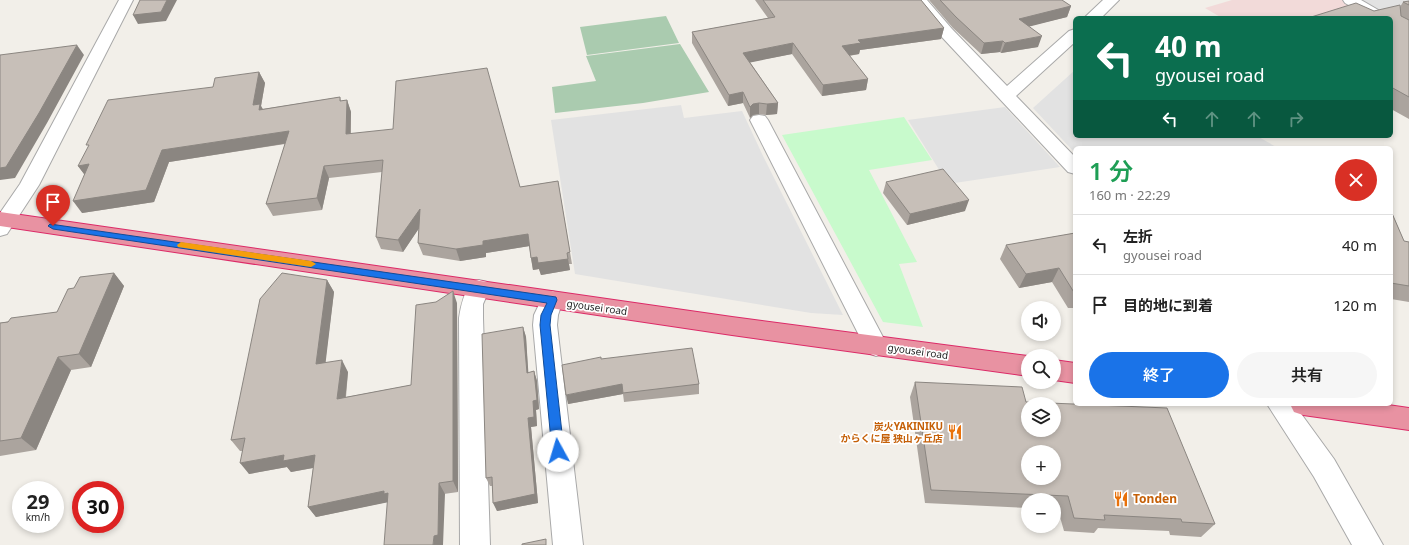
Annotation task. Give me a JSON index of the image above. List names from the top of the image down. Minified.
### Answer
{"streets":{"highway":["gyousei road"]},"places":{"restaurant":["炭火YAKINIKU からくに屋 狭山ヶ丘店","Tonden"]},"page":{"turn":["40 m","gyousei road"],"heading":["1 分","160 m · 22:29"],"list":[{"name":"左折","note":"gyousei road","value":"40 m"},{"name":"目的地に到着","value":"120 m"}],"map_buttons":["+","−"],"buttons":["終了","共有"],"speed":"29 km/h","limit":"30"}}
